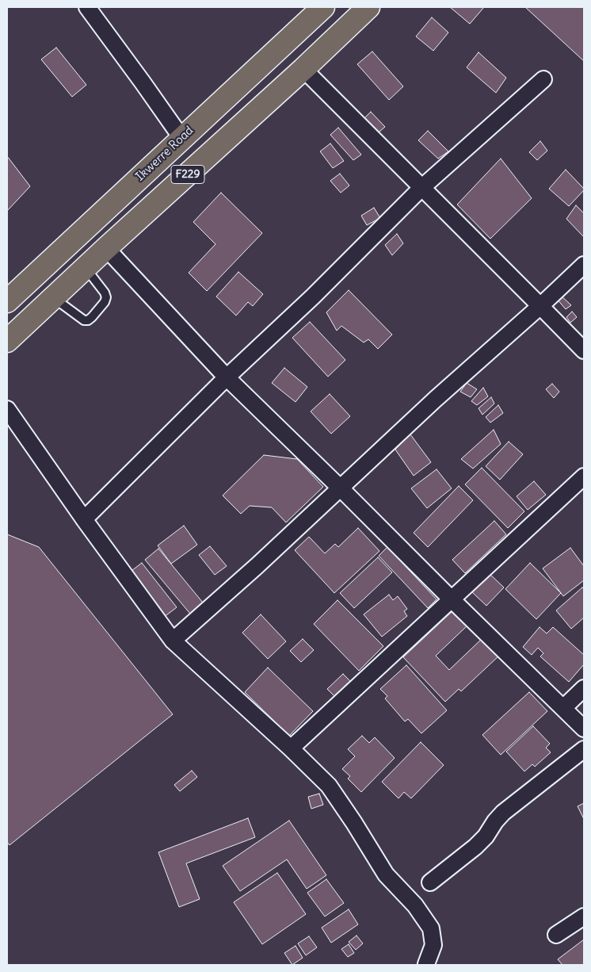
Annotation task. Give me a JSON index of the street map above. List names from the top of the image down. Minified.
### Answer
{"streets":{"main road":["Ikwerre Road","F229"]}}
